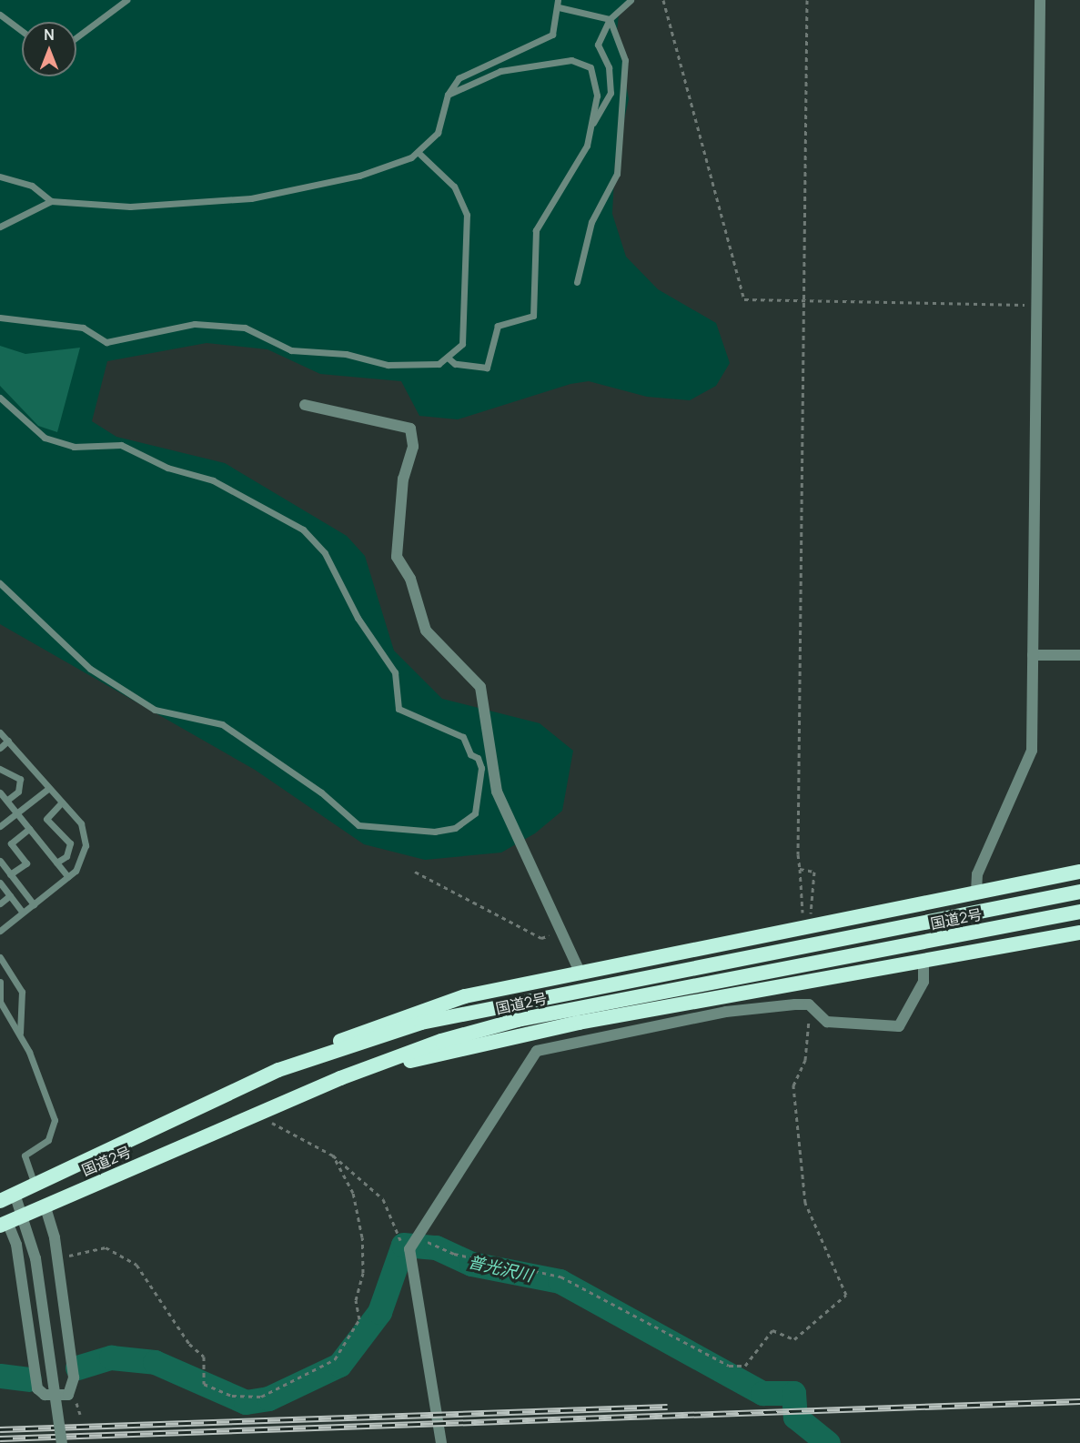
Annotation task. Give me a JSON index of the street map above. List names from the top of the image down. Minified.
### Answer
{"streets":{"highway":["国道2号"]},"water":["普光沢川"],"north":"top"}
